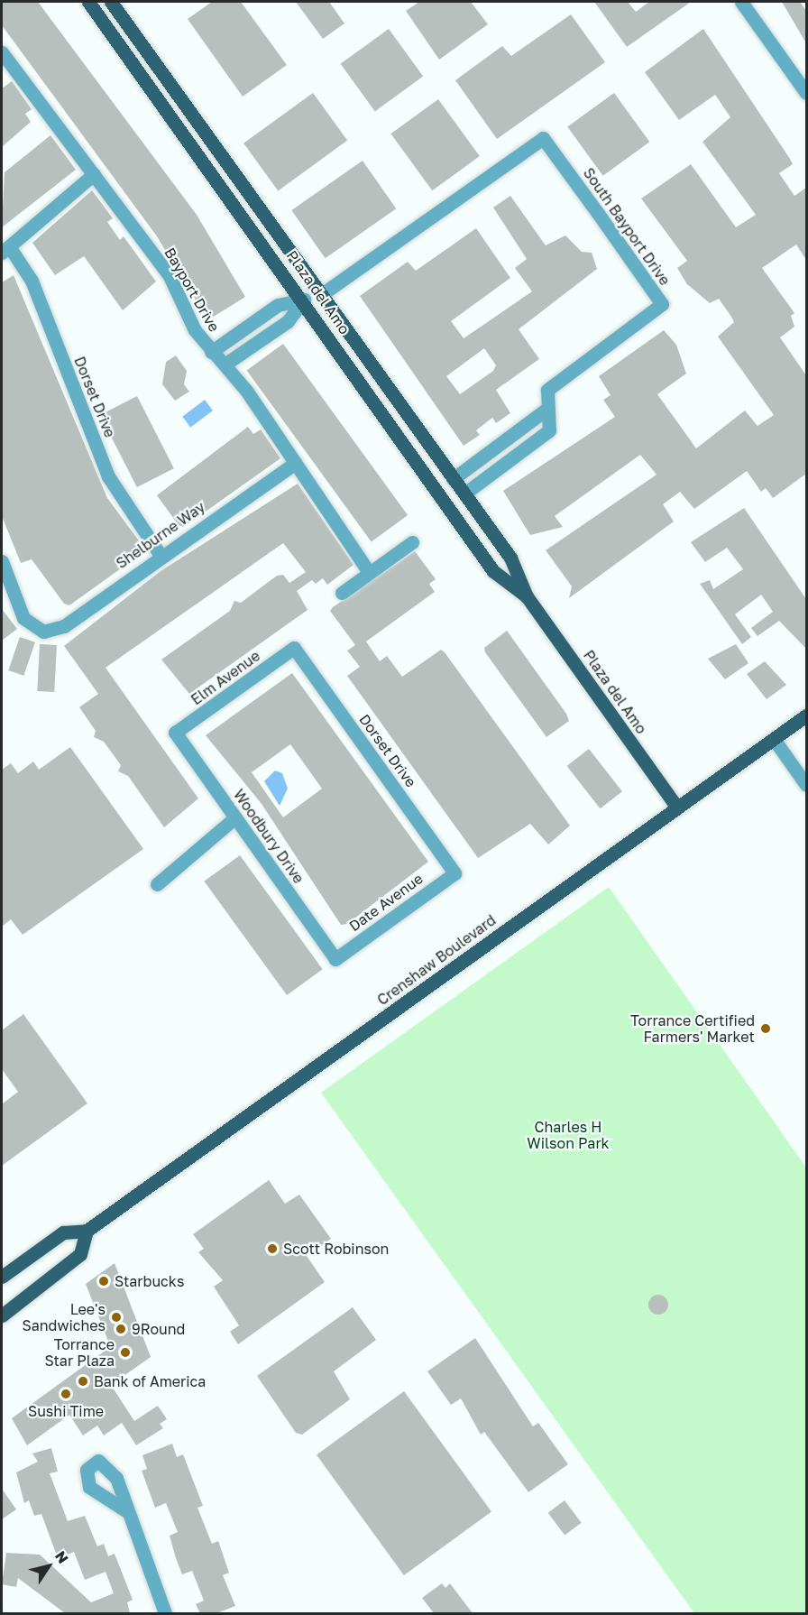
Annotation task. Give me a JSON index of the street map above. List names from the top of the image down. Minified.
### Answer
{"streets":{"main road":["Plaza del Amo","Crenshaw Boulevard"],"street":["South Bayport Drive","Bayport Drive","Dorset Drive","Shelburne Way","Elm Avenue","Woodbury Drive","Date Avenue"]},"crossings":[["South Bayport Drive","Plaza del Amo"],["Bayport Drive","Shelburne Way"],["Plaza del Amo","Crenshaw Boulevard"],["Dorset Drive","Shelburne Way"],["Dorset Drive","Elm Avenue"],["Dorset Drive","Date Avenue"],["Elm Avenue","Woodbury Drive"],["Woodbury Drive","Date Avenue"]],"parks":["Charles H Wilson Park"],"places":["Torrance Certified Farmers' Market","Scott Robinson","Starbucks","Lee's Sandwiches","9Round","Torrance Star Plaza","Bank of America","Sushi Time"],"north":"top right"}
